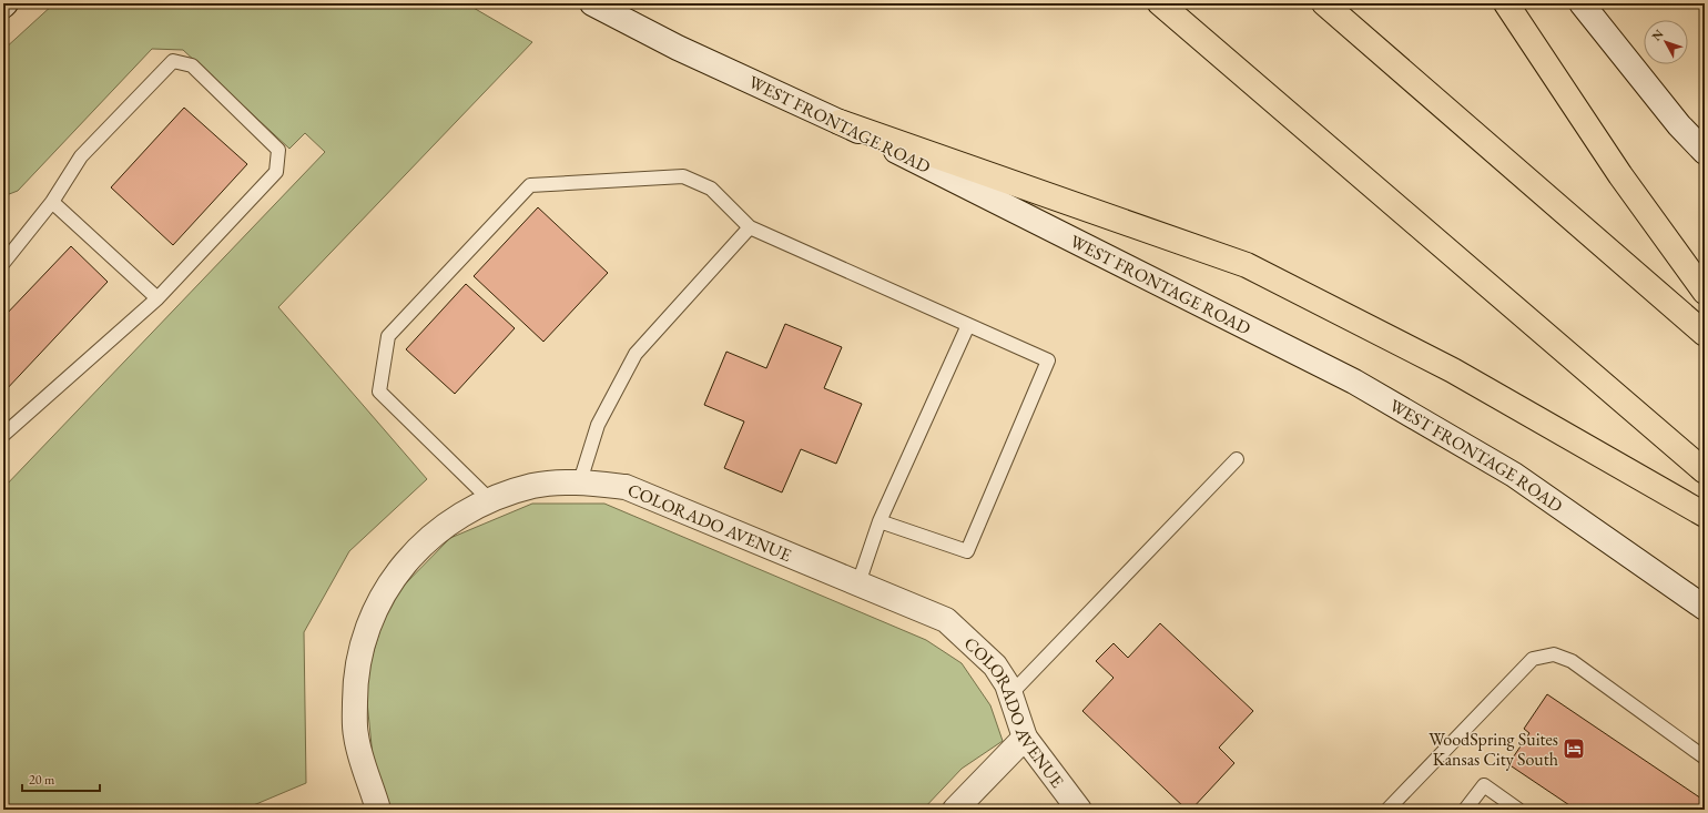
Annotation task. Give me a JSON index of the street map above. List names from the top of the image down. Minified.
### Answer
{"streets":{"street":["WEST FRONTAGE ROAD","COLORADO AVENUE"]},"places":{"hotel":["WoodSpring Suites Kansas City South"]},"scale_bar":"20 m","north":"top left"}
